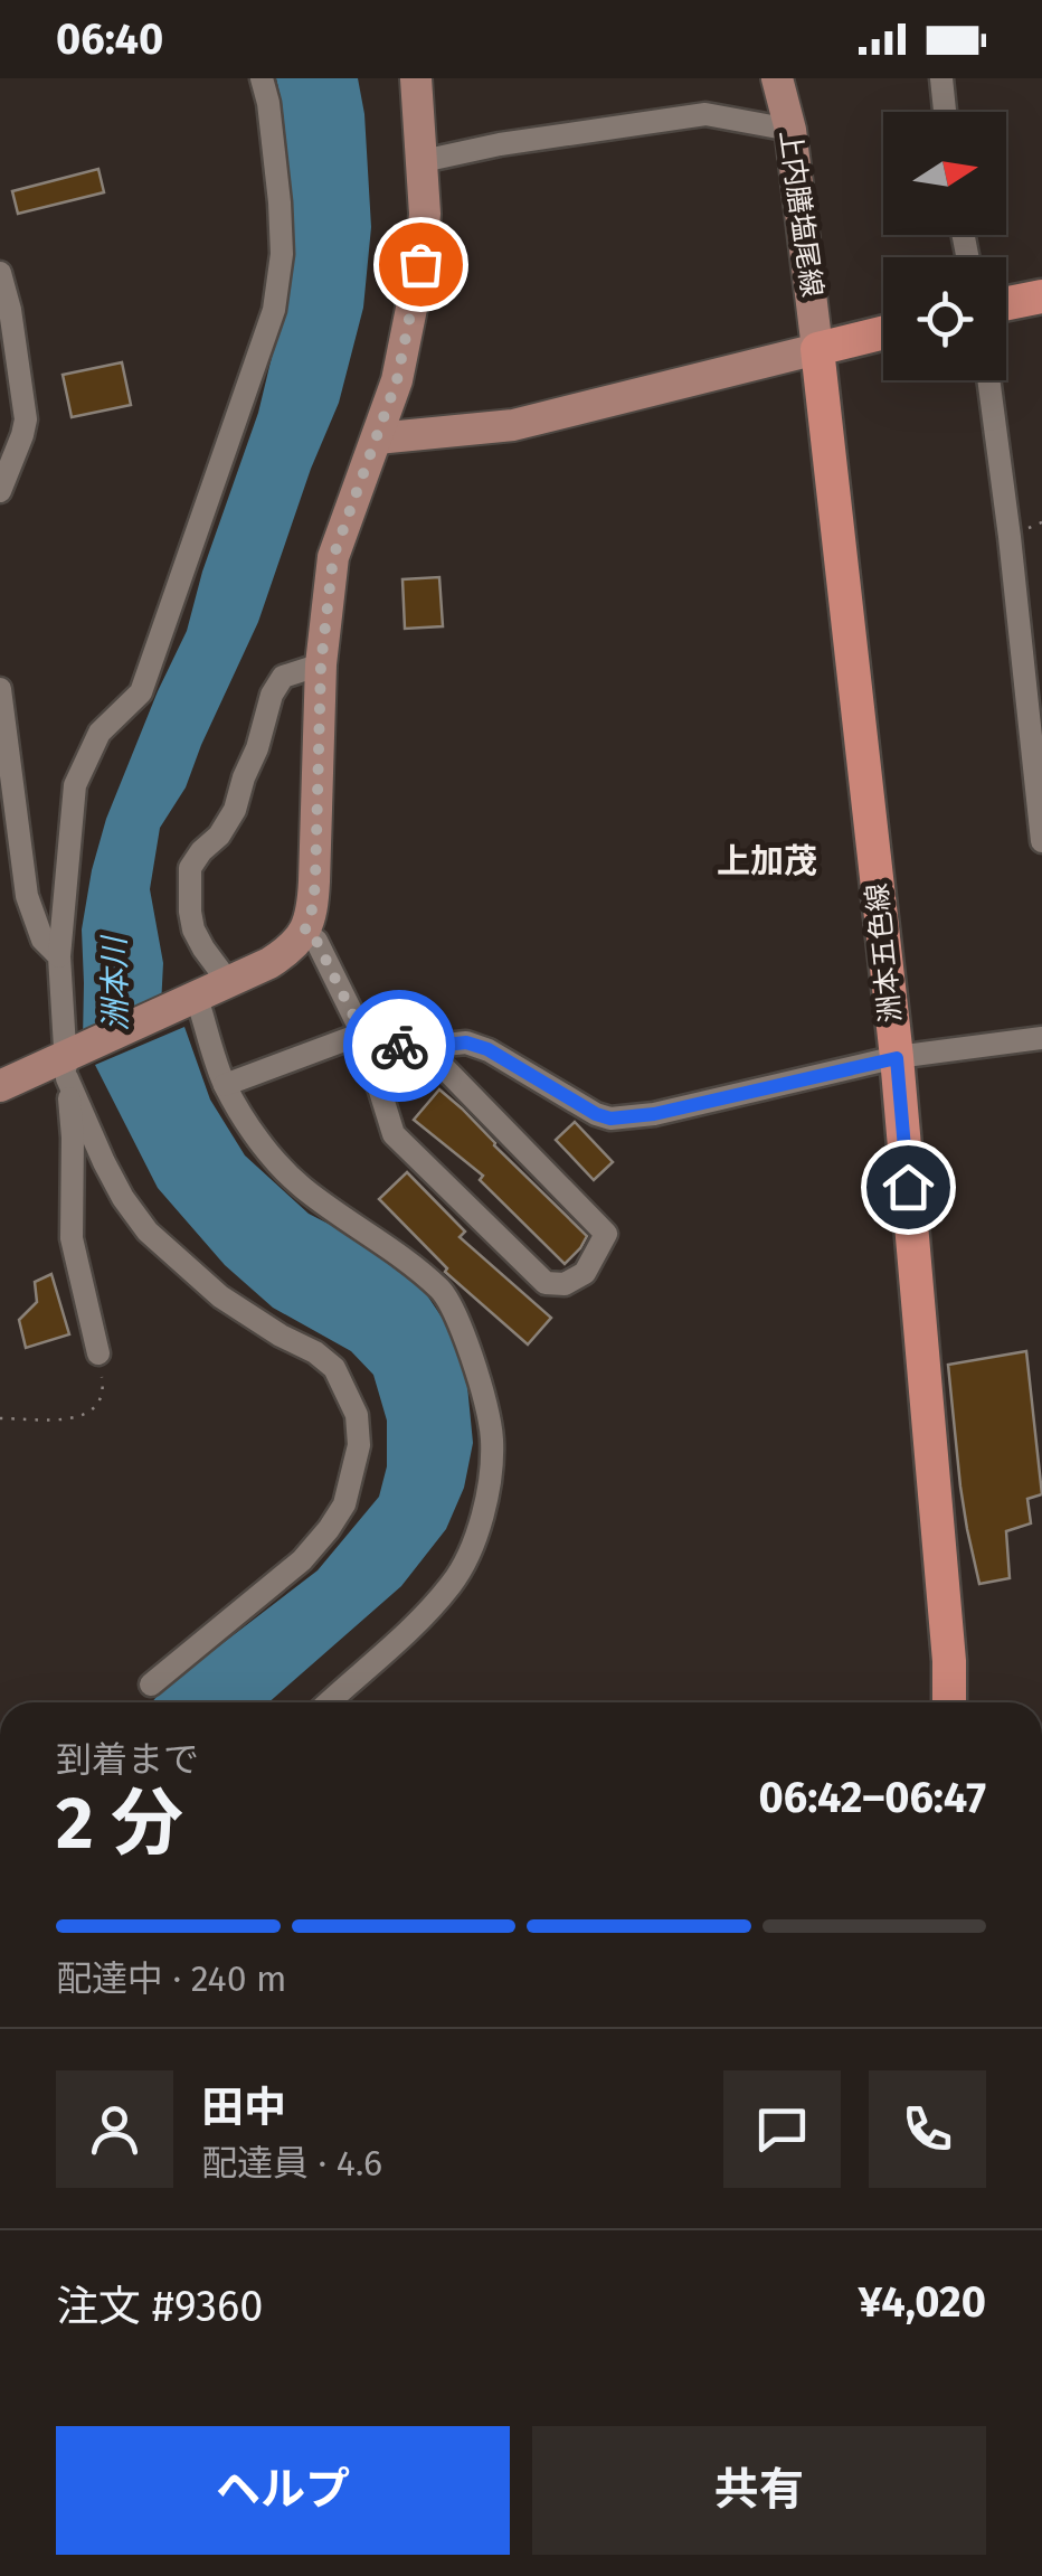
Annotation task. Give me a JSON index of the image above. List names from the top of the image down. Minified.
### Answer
{"streets":{"main road":["上内膳塩尾線","洲本五色線"]},"crossings":[["上内膳塩尾線","洲本五色線"]],"districts":["上加茂"],"water":["洲本川"],"north":"right","page":{"status":"06:40","heading":["2 分","到着まで","06:42–06:47"],"panel":["田中","配達員 · 4.6","注文 #9360","¥4,020"],"bar":"配達中 · 240 m","buttons":["ヘルプ","共有"]}}
